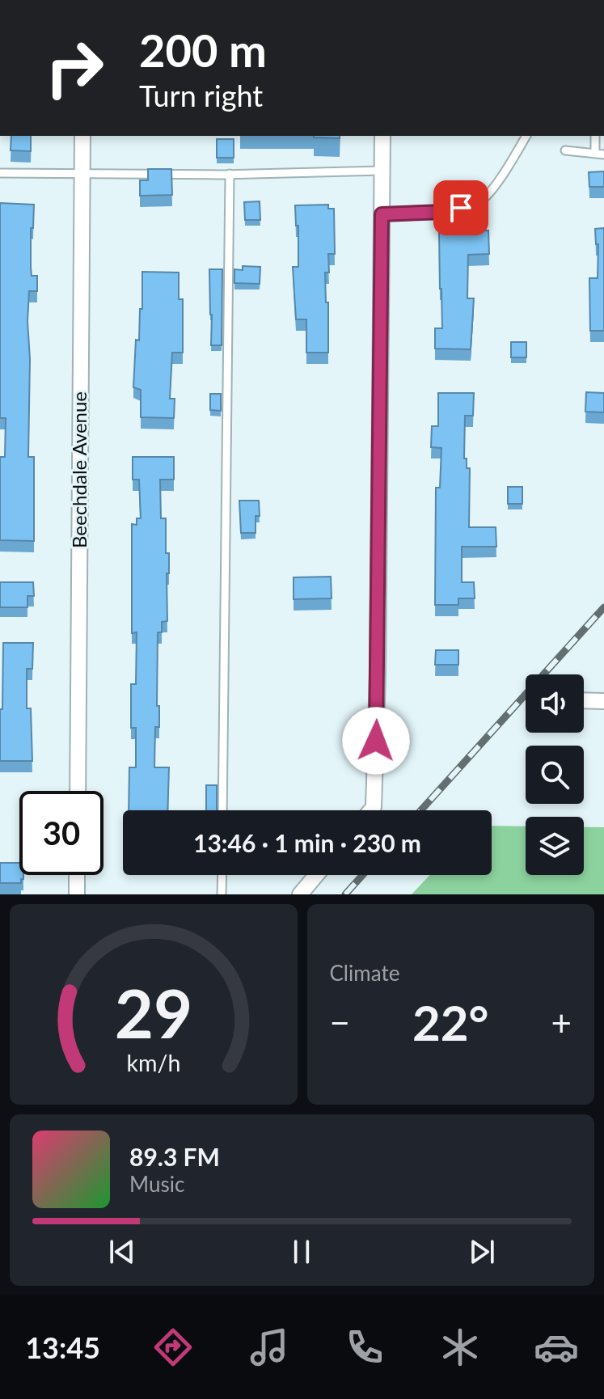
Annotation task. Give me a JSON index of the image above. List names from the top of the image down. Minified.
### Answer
{"streets":{"street":["Beechdale Avenue"]},"page":{"turn":["200 m","Turn right"],"limit":"30","trip":"13:46 · 1 min · 230 m","tile":"Climate","heat":["−","22°","+"],"song":["89.3 FM","Music"],"tabs":"13:45","gauge":["29","km/h"]}}
